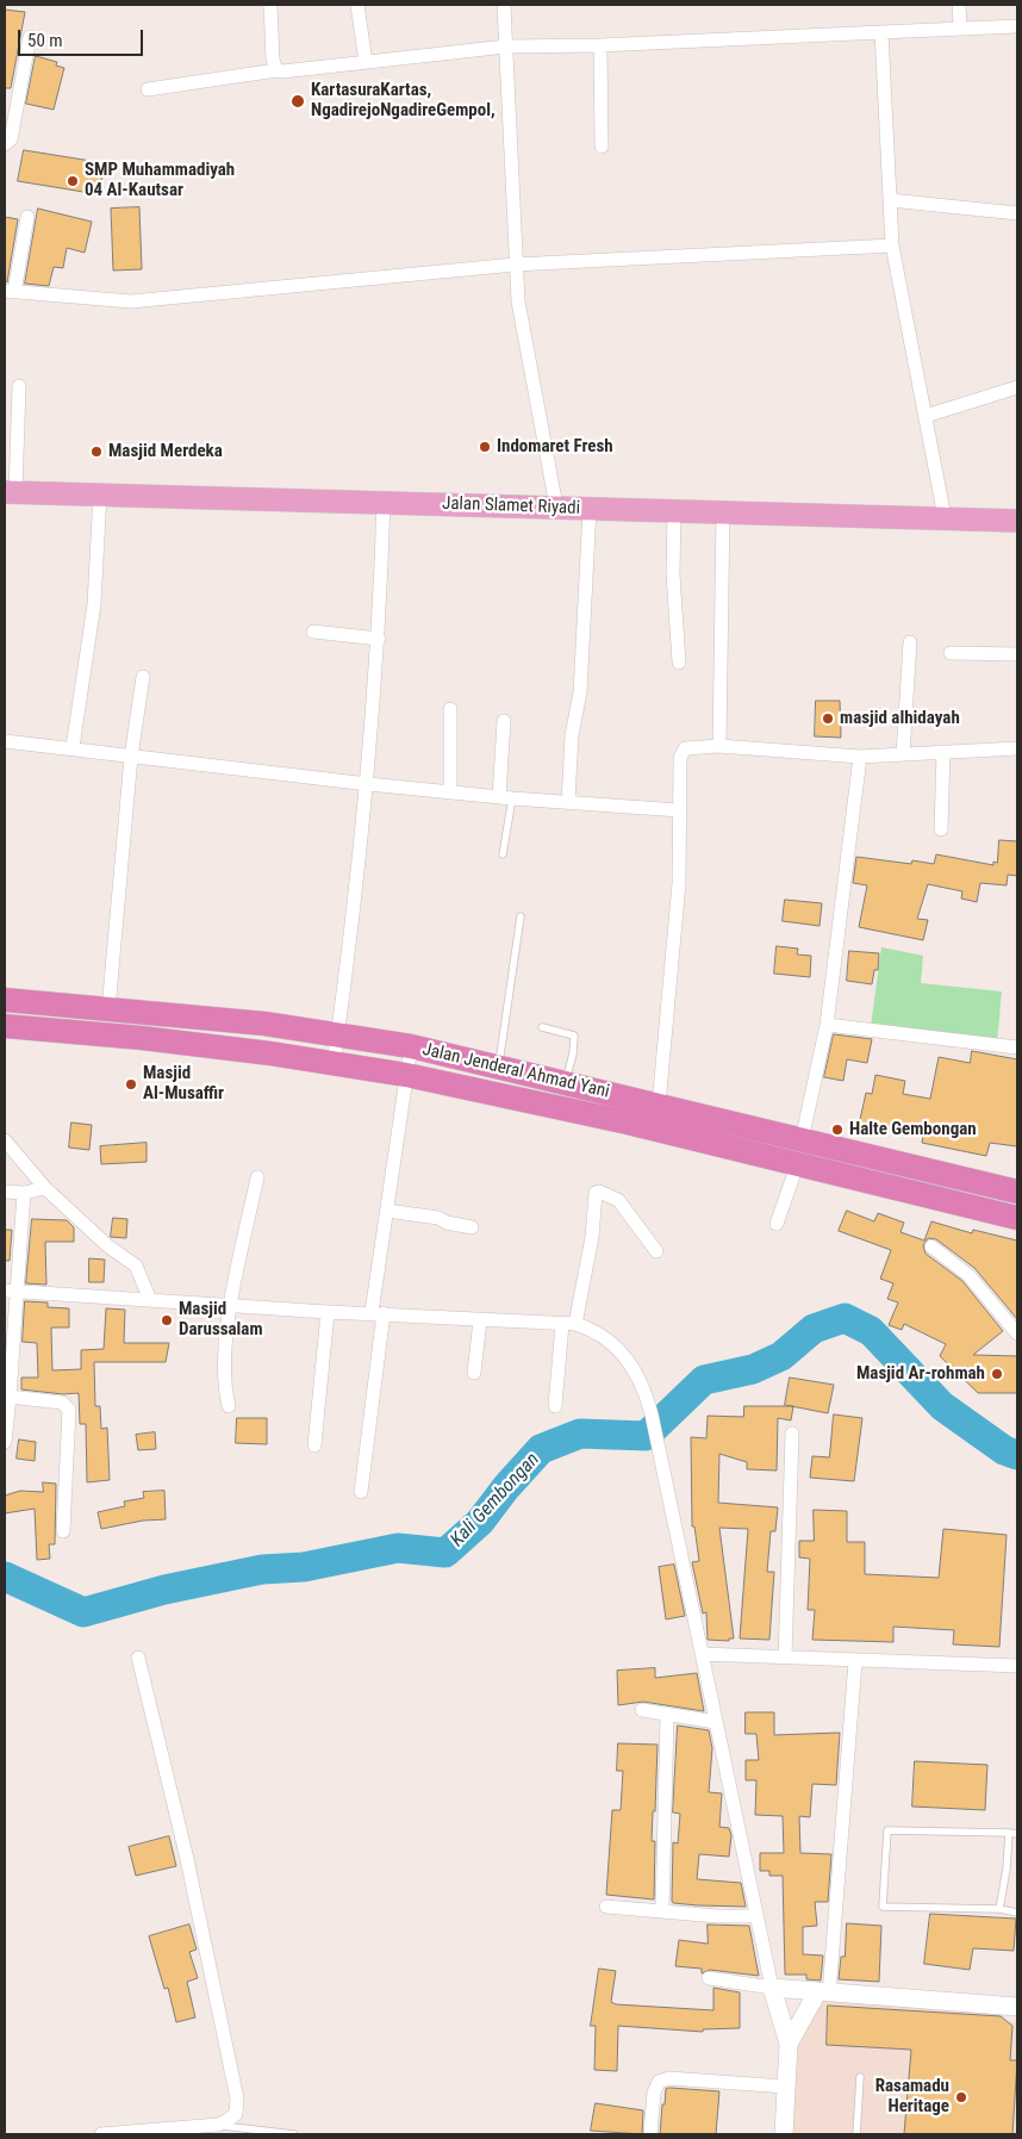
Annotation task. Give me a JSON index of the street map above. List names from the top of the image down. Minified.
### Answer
{"streets":{"highway":["Jalan Jenderal Ahmad Yani"],"main road":["Jalan Slamet Riyadi"]},"water":["Kali Gembongan"],"places":["KartasuraKartas, NgadirejoNgadireGempol,","SMP Muhammadiyah 04 Al-Kautsar","Indomaret Fresh","Masjid Merdeka","masjid alhidayah","Masjid Al-Musaffir","Halte Gembongan","Masjid Darussalam","Masjid Ar-rohmah","Rasamadu Heritage"],"scale_bar":"50 m"}
